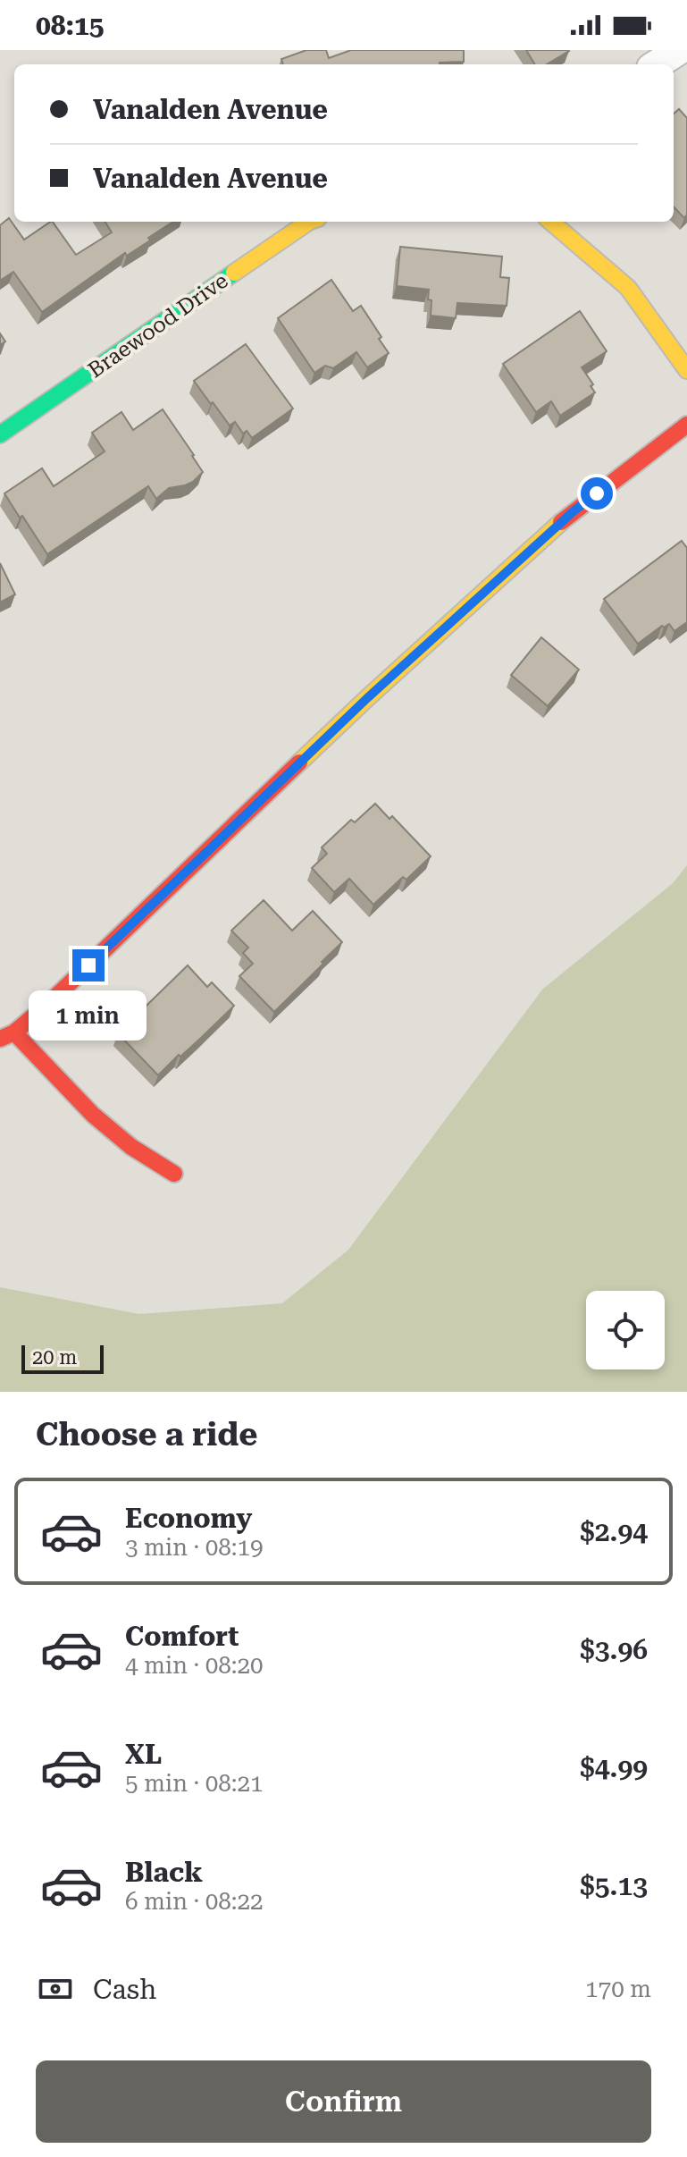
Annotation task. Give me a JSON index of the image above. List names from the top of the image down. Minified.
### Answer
{"streets":{"main road":["Braewood Drive"]},"scale_bar":"20 m","page":{"status":"08:15","banner":["Vanalden Avenue","Vanalden Avenue"],"bubble":"1 min","scale":"20 m","heading":"Choose a ride","list":[{"name":"Economy","note":"3 min · 08:19","value":"$2.94"},{"name":"Comfort","note":"4 min · 08:20","value":"$3.96"},{"name":"XL","note":"5 min · 08:21","value":"$4.99"},{"name":"Black","note":"6 min · 08:22","value":"$5.13"}],"pay":["Cash","170 m"],"buttons":"Confirm"}}
